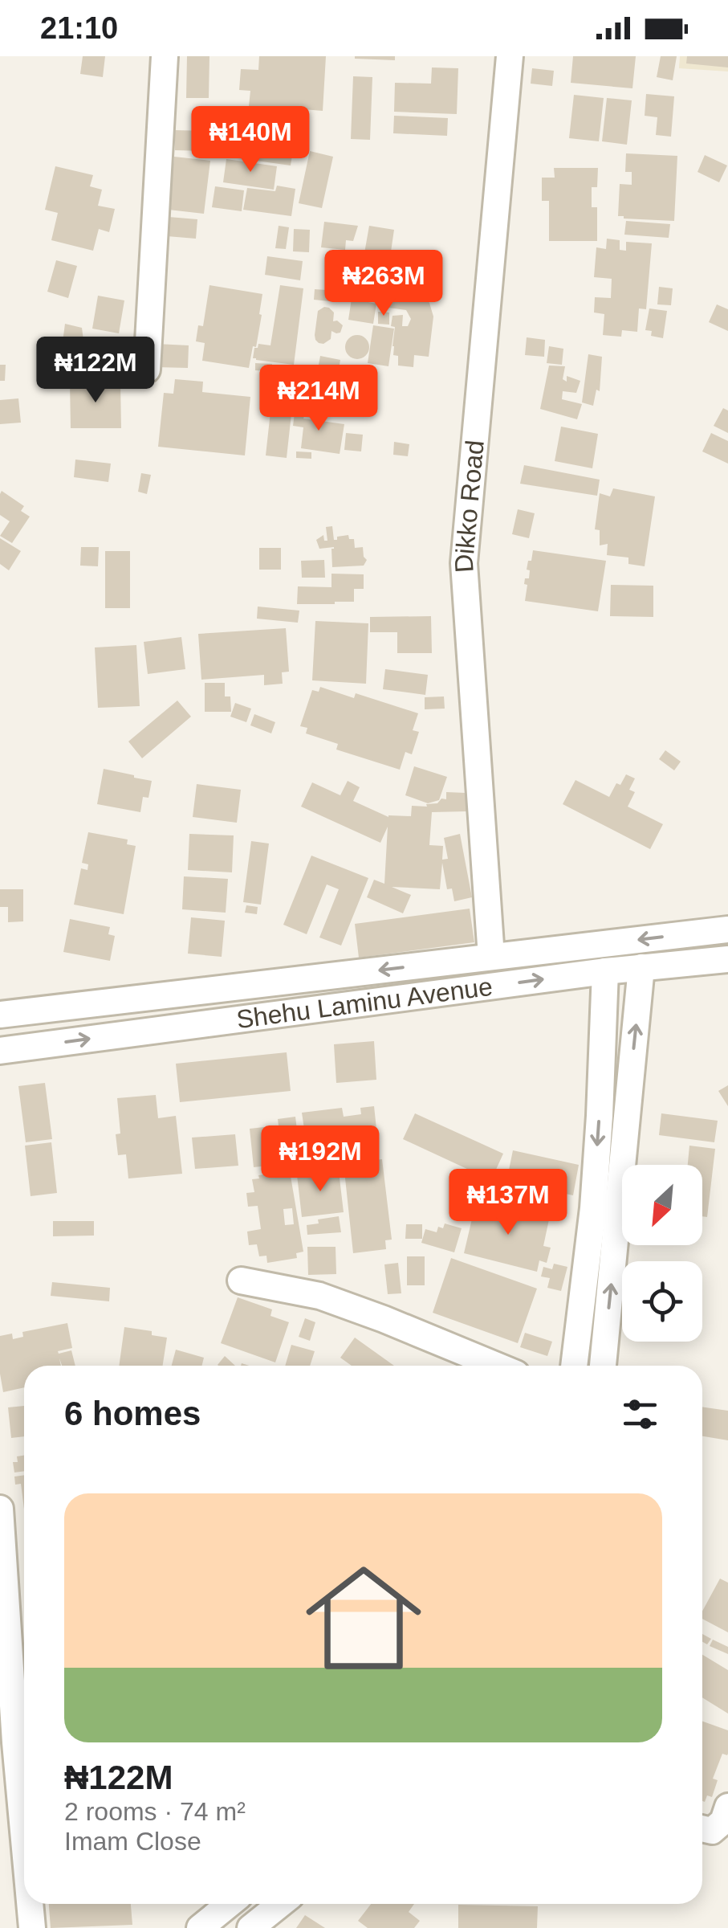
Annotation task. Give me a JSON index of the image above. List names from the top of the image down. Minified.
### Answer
{"streets":{"street":["Dikko Road","Shehu Laminu Avenue"]},"crossings":[["Dikko Road","Shehu Laminu Avenue"]],"north":"bottom left","page":{"status":"21:10","price":["₦140M","₦263M","₦122M","₦214M","₦192M","₦137M"],"heading":"6 homes","list":[{"name":"₦122M","note":"2 rooms · 74 m² · Imam Close"}]}}
